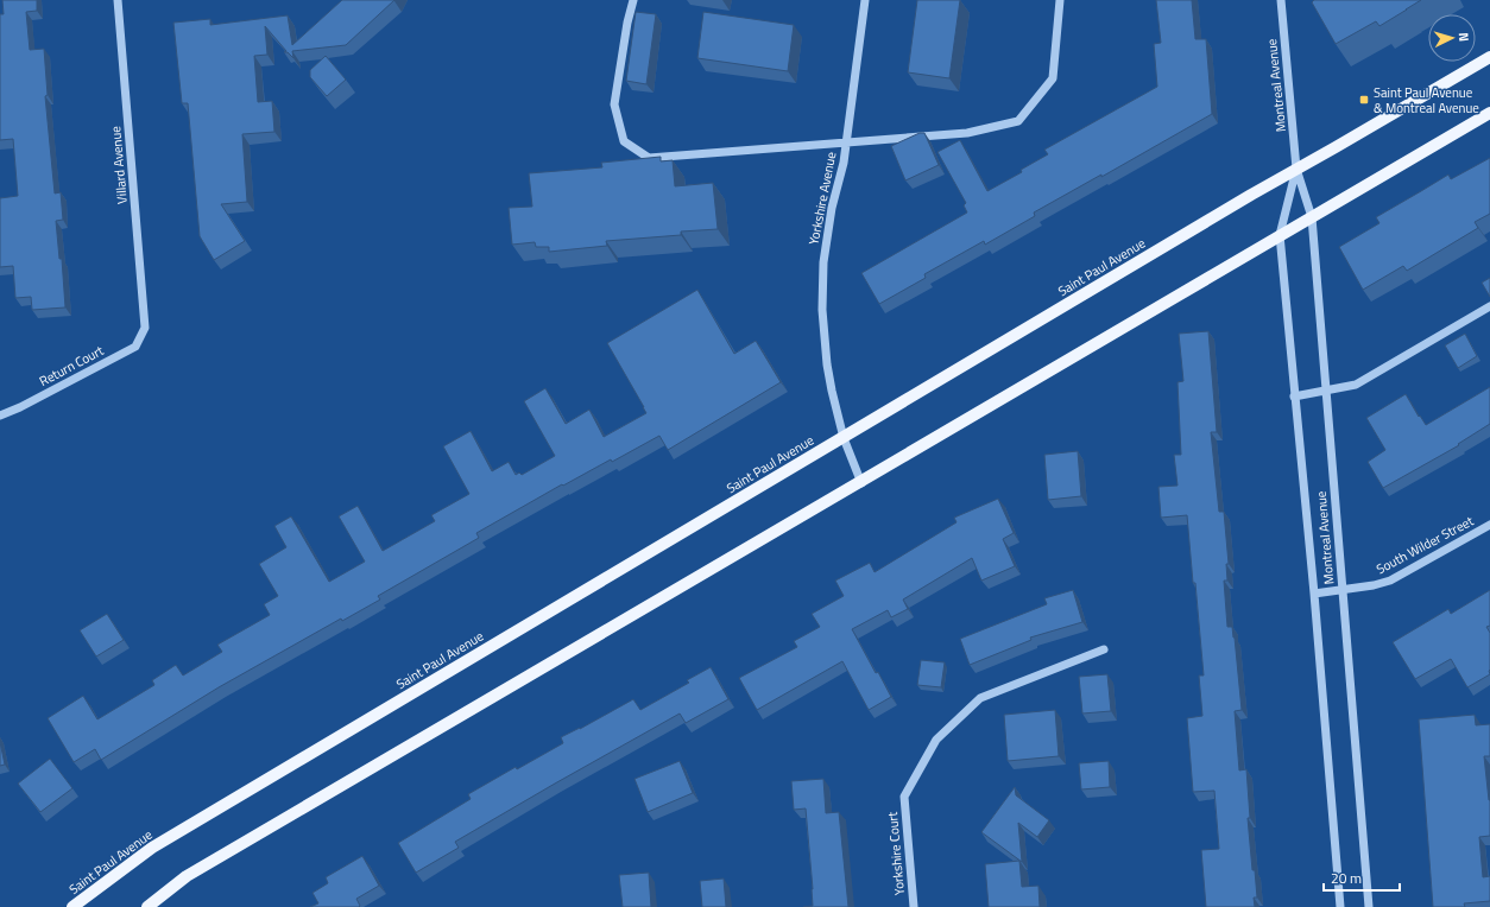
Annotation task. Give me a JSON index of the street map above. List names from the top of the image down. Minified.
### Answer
{"streets":{"main road":["Saint Paul Avenue"],"street":["Montreal Avenue","Villard Avenue","Yorkshire Avenue","Return Court","South Wilder Street","Yorkshire Court"]},"crossings":[["Montreal Avenue","Saint Paul Avenue"],["Montreal Avenue","South Wilder Street"],["Villard Avenue","Return Court"],["Yorkshire Avenue","Saint Paul Avenue"]],"places":{"transit":["Saint Paul Avenue & Montreal Avenue"]},"scale_bar":"20 m","north":"right"}
